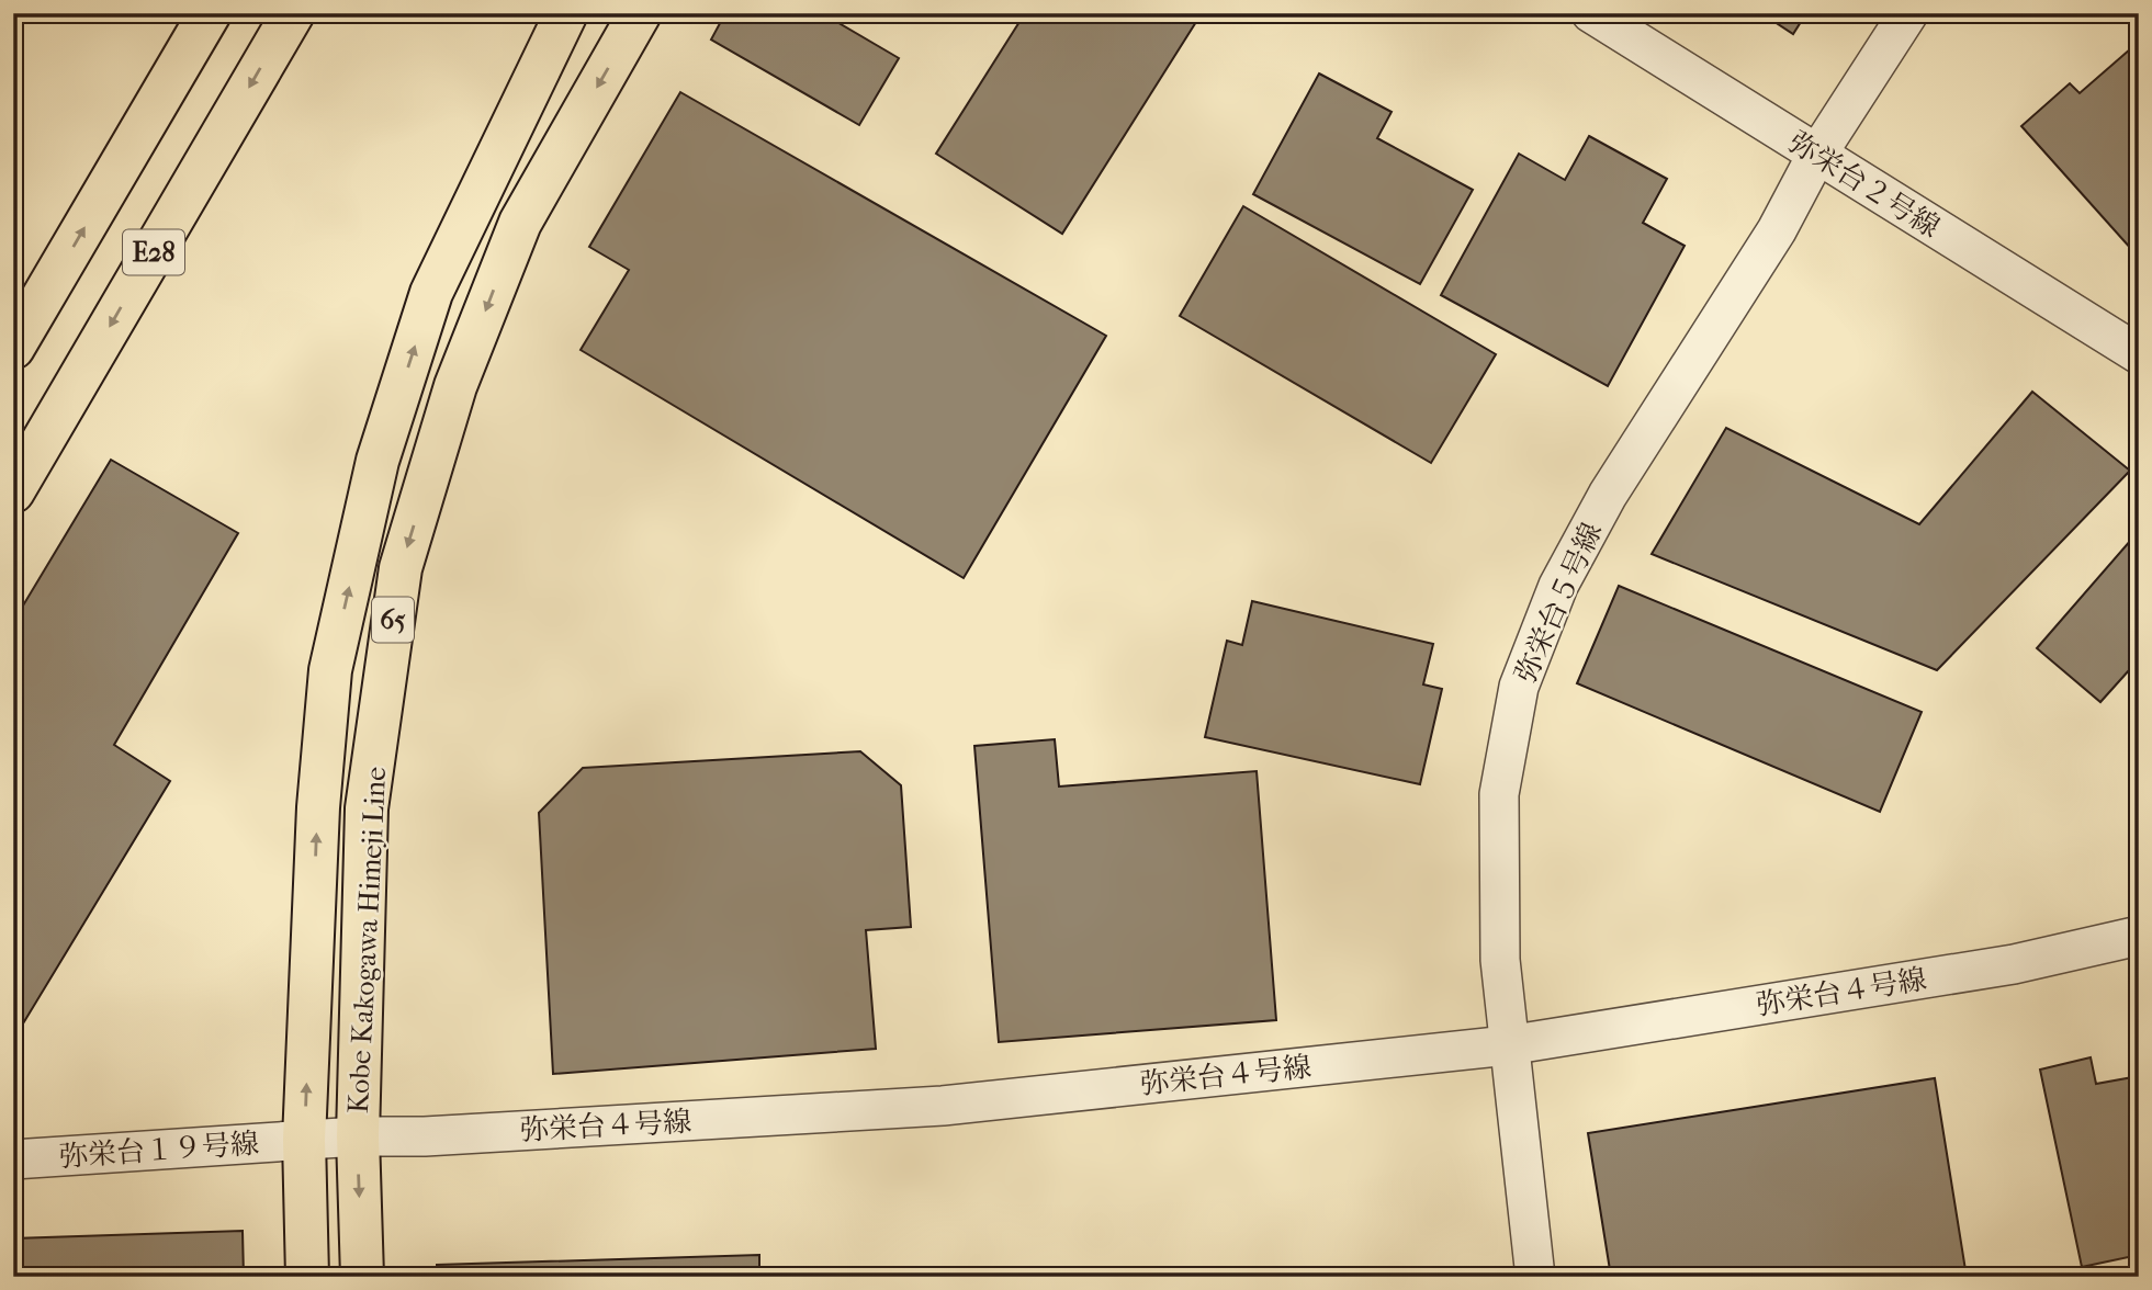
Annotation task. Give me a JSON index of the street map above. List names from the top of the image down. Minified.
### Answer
{"streets":{"main road":["E28","65","Kobe Kakogawa Himeji Line"],"street":["弥栄台２号線","弥栄台５号線","弥栄台４号線","弥栄台１９号線"]},"crossings":[["弥栄台２号線","弥栄台５号線"],["弥栄台５号線","弥栄台４号線"],["Kobe Kakogawa Himeji Line","弥栄台４号線"],["Kobe Kakogawa Himeji Line","弥栄台１９号線"],["弥栄台４号線","弥栄台１９号線"]]}
